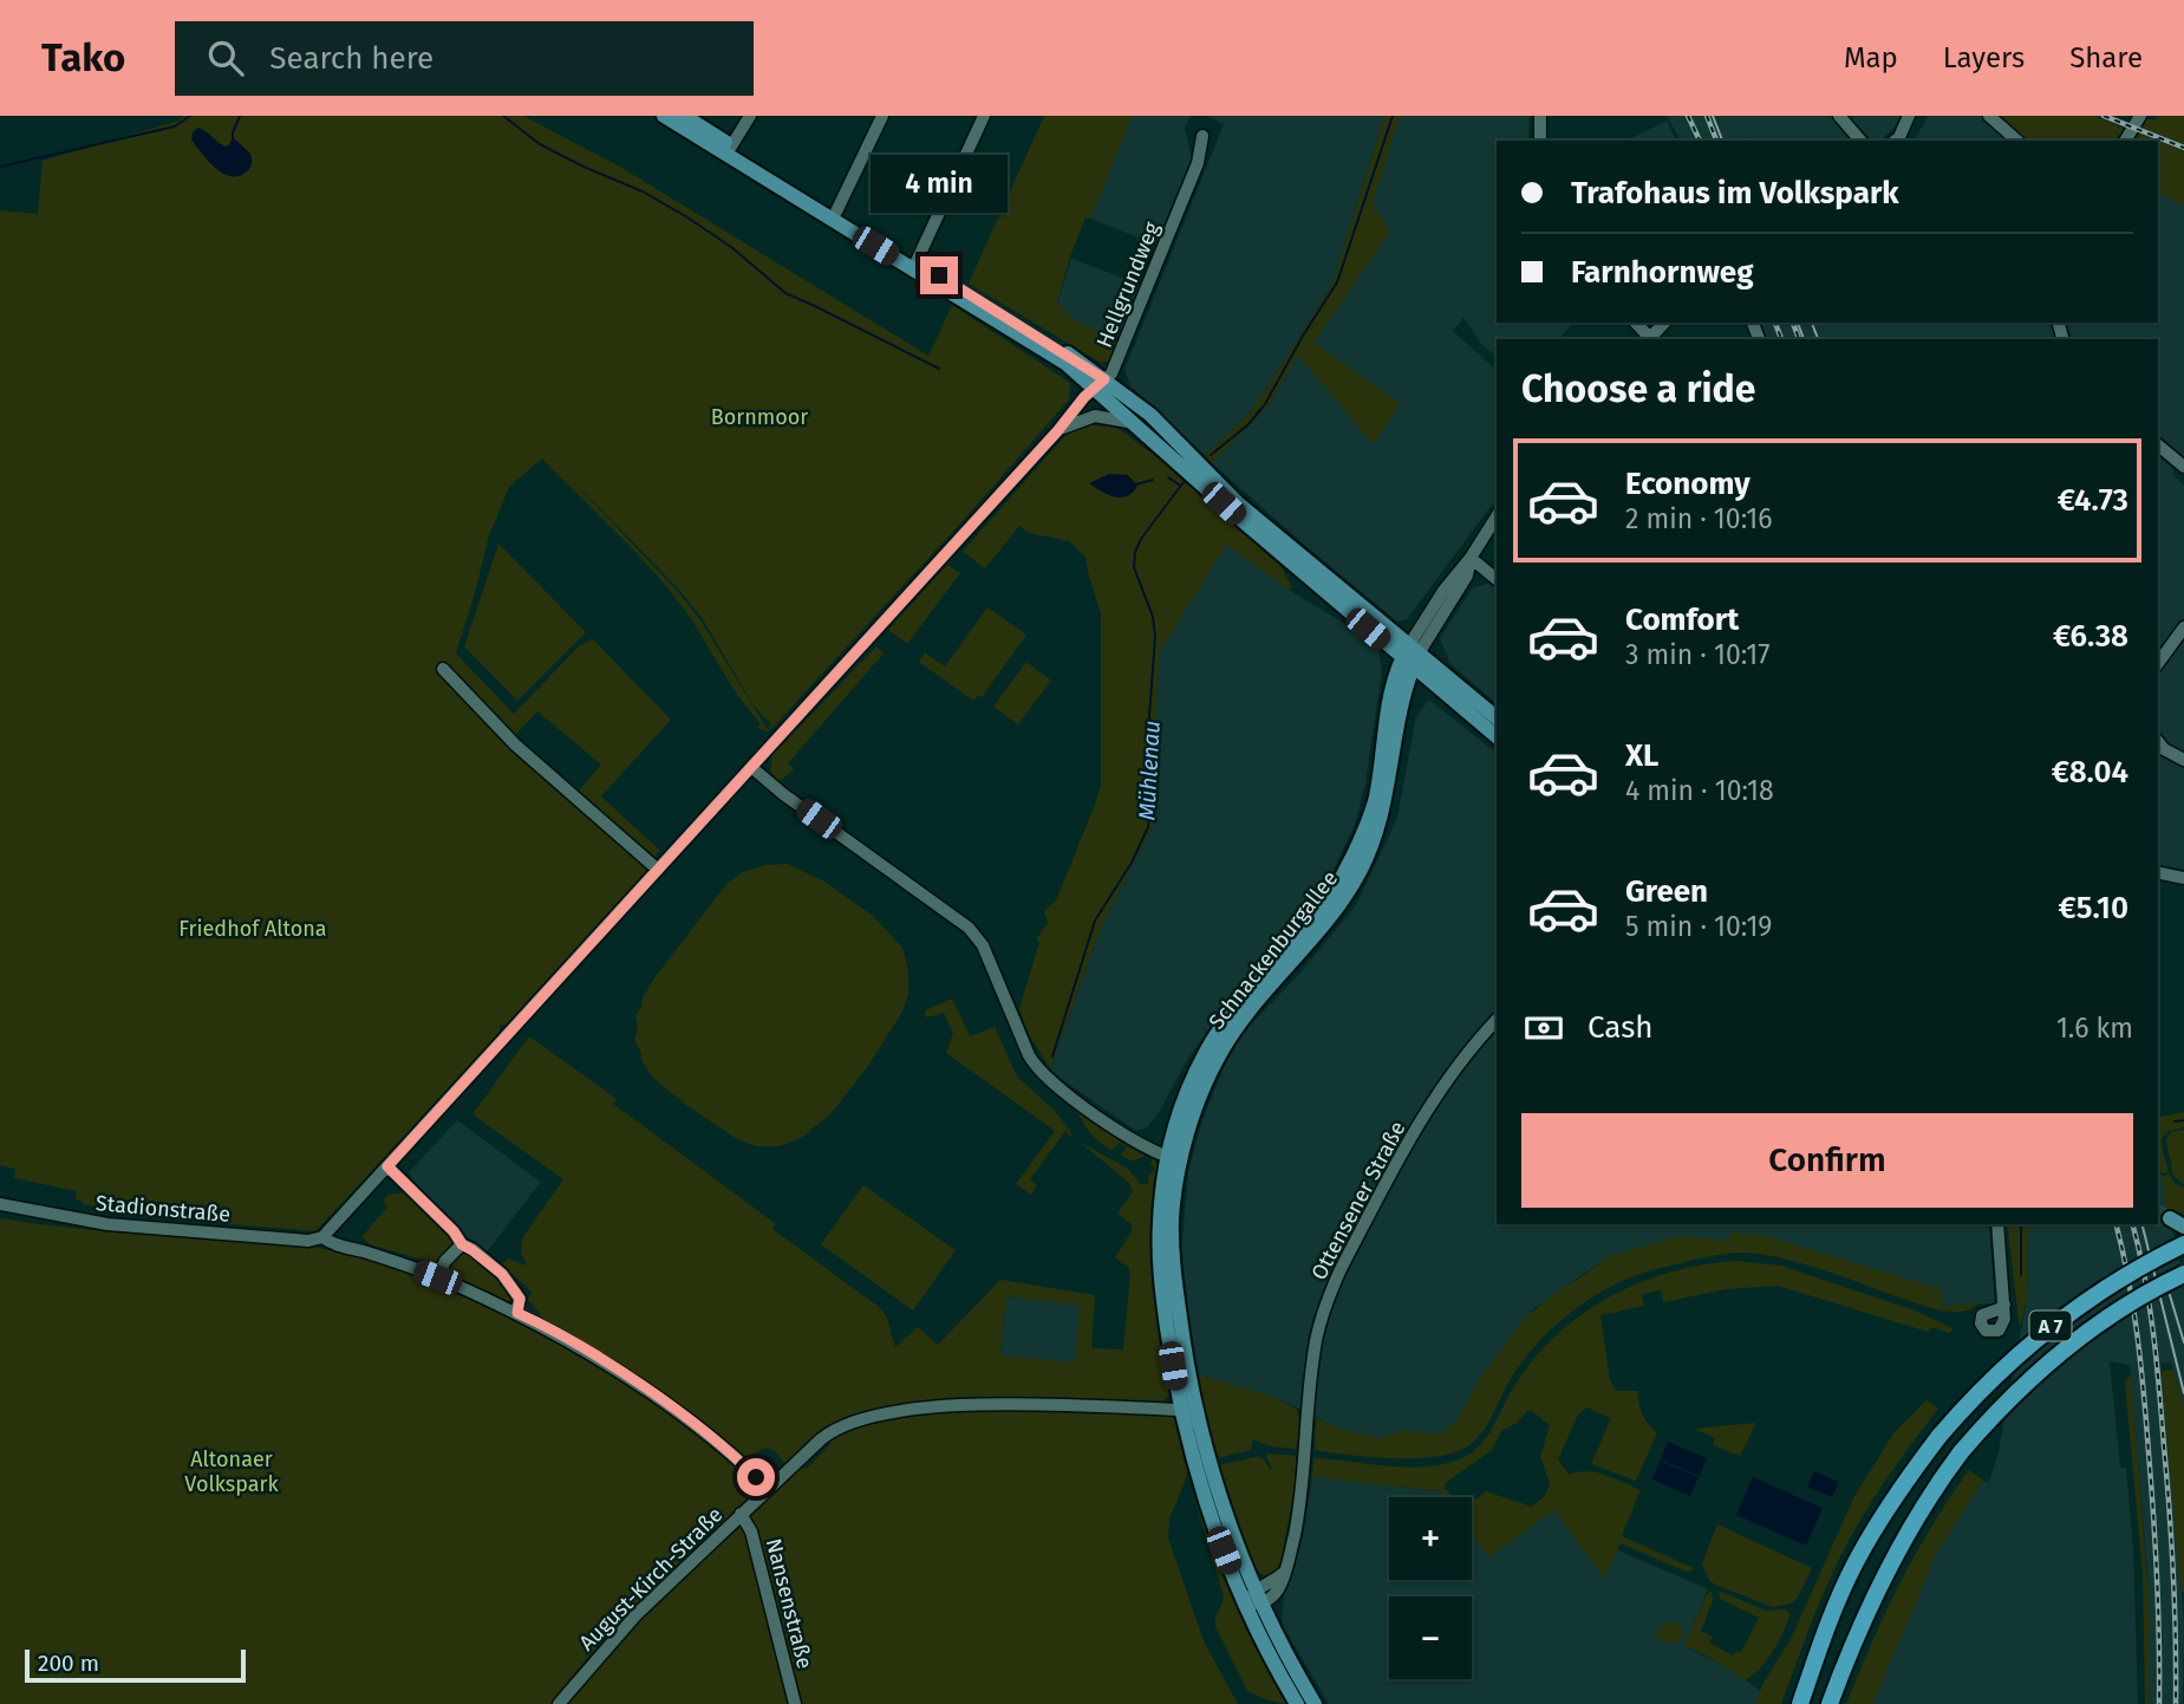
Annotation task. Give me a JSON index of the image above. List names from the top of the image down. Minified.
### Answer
{"streets":{"highway":["A 7"],"main road":["Schnackenburgallee"],"street":["Hellgrundweg","Ottensener Straße","Stadionstraße","August-Kirch-Straße","Nansenstraße"]},"crossings":[["Hellgrundweg","Stadionstraße"],["Schnackenburgallee","Ottensener Straße"],["Schnackenburgallee","August-Kirch-Straße"],["August-Kirch-Straße","Nansenstraße"]],"water":["Mühlenau"],"parks":["Bornmoor","Friedhof Altona","Altonaer Volkspark"],"scale_bar":"200 m","page":{"header":"Tako","search":"Search here","nav":["Map","Layers","Share"],"banner":["Trafohaus im Volkspark","Farnhornweg"],"bubble":"4 min","heading":"Choose a ride","list":[{"name":"Economy","note":"2 min · 10:16","value":"€4.73"},{"name":"Comfort","note":"3 min · 10:17","value":"€6.38"},{"name":"XL","note":"4 min · 10:18","value":"€8.04"},{"name":"Green","note":"5 min · 10:19","value":"€5.10"}],"pay":["Cash","1.6 km"],"buttons":"Confirm","map_buttons":["+","−"],"scale":"200 m"}}
